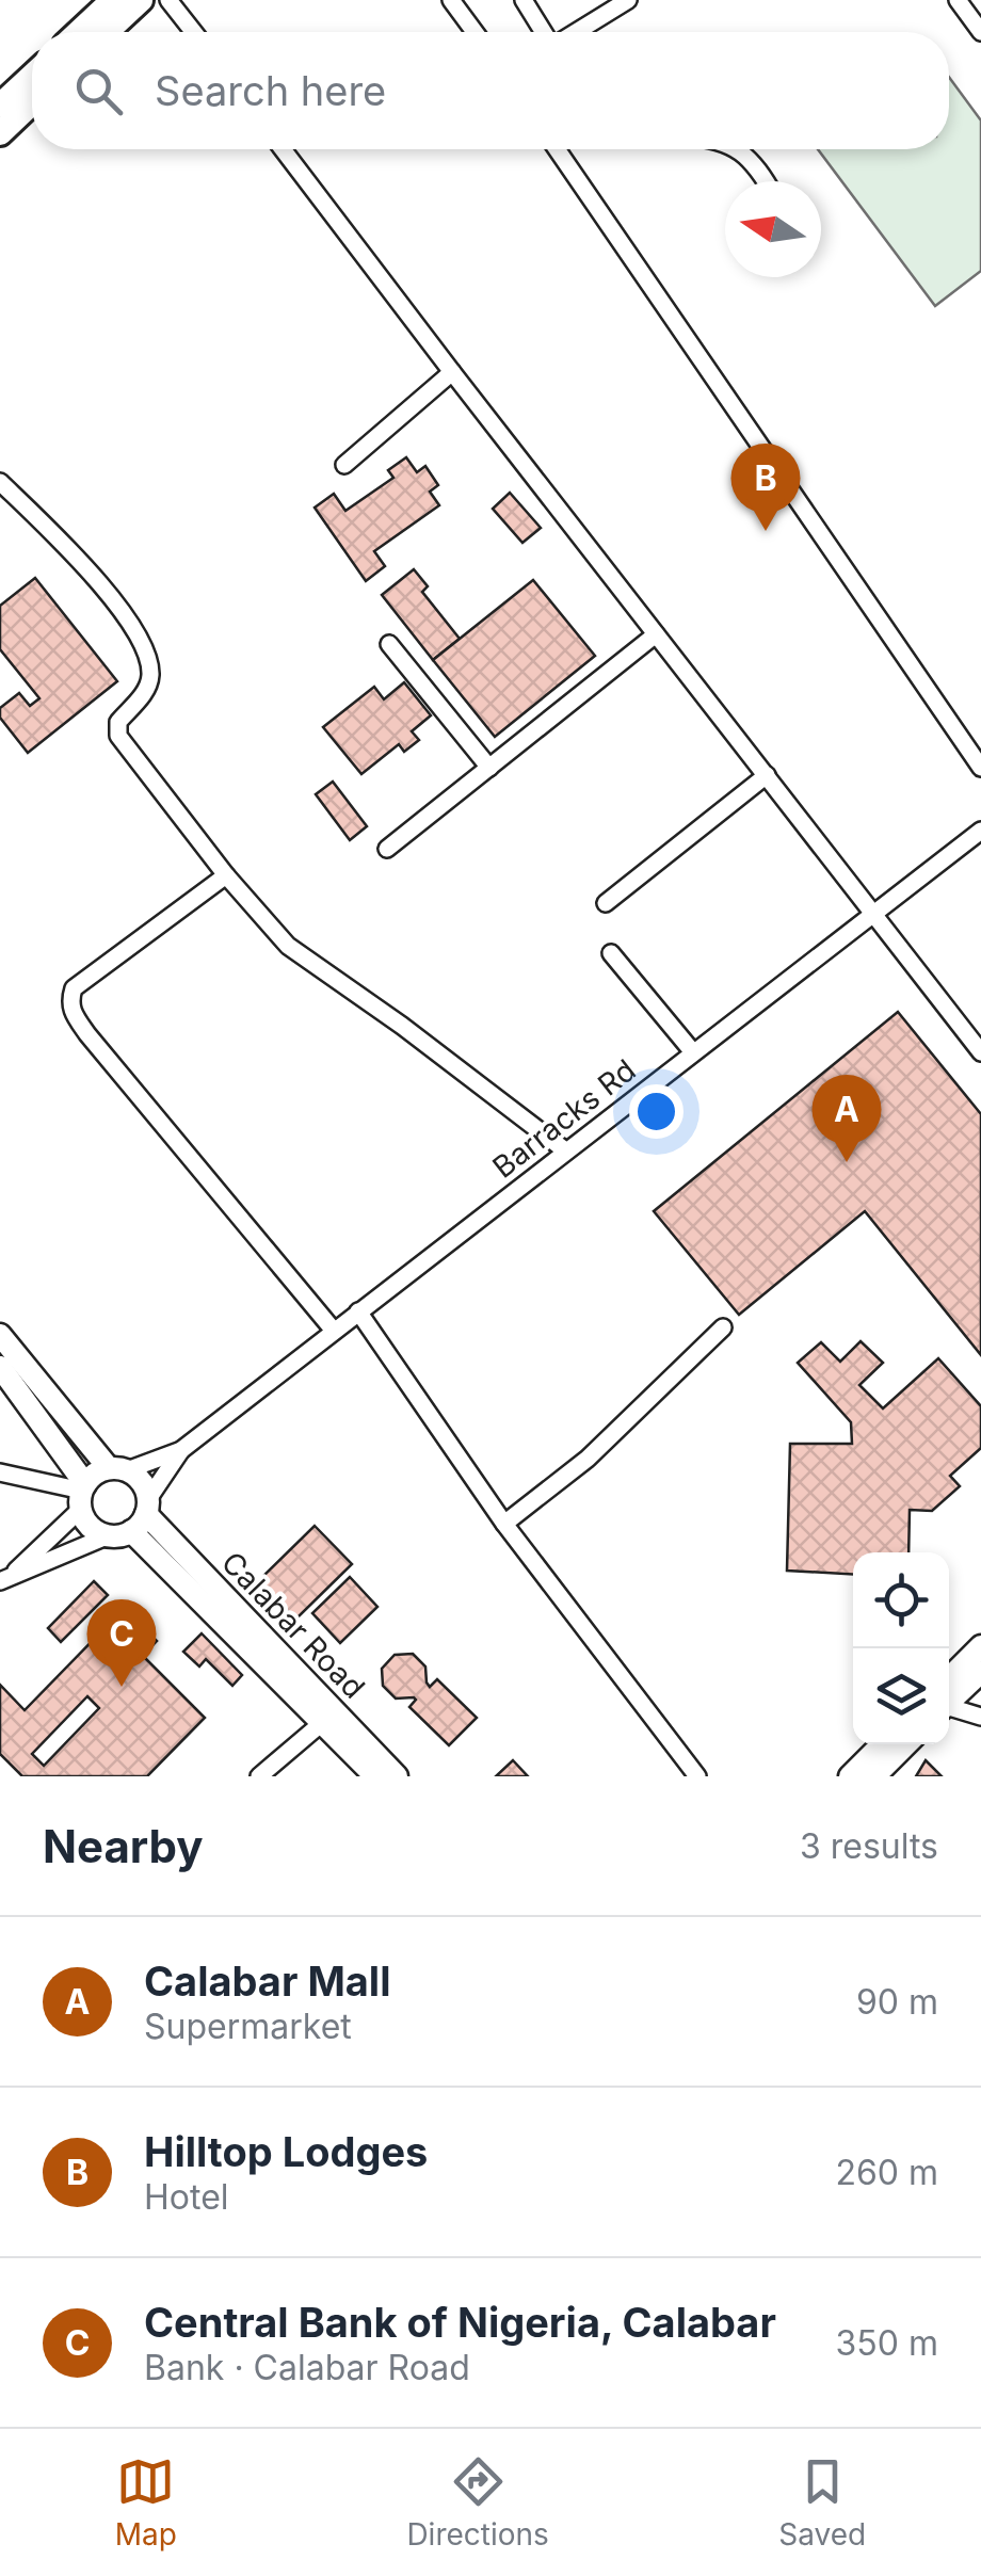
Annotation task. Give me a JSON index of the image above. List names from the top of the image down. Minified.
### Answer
{"streets":{"main road":["Calabar Road"],"street":["Barracks Rd"]},"crossings":[["Barracks Rd","Calabar Road"]],"north":"left","page":{"search":"Search here","pins":["B","A","C"],"heading":["Nearby","3 results"],"list":[{"mark":"A","name":"Calabar Mall","note":"Supermarket","value":"90 m"},{"mark":"B","name":"Hilltop Lodges","note":"Hotel","value":"260 m"},{"mark":"C","name":"Central Bank of Nigeria, Calabar","note":"Bank · Calabar Road","value":"350 m"}],"nav":["Map","Directions","Saved"]}}
